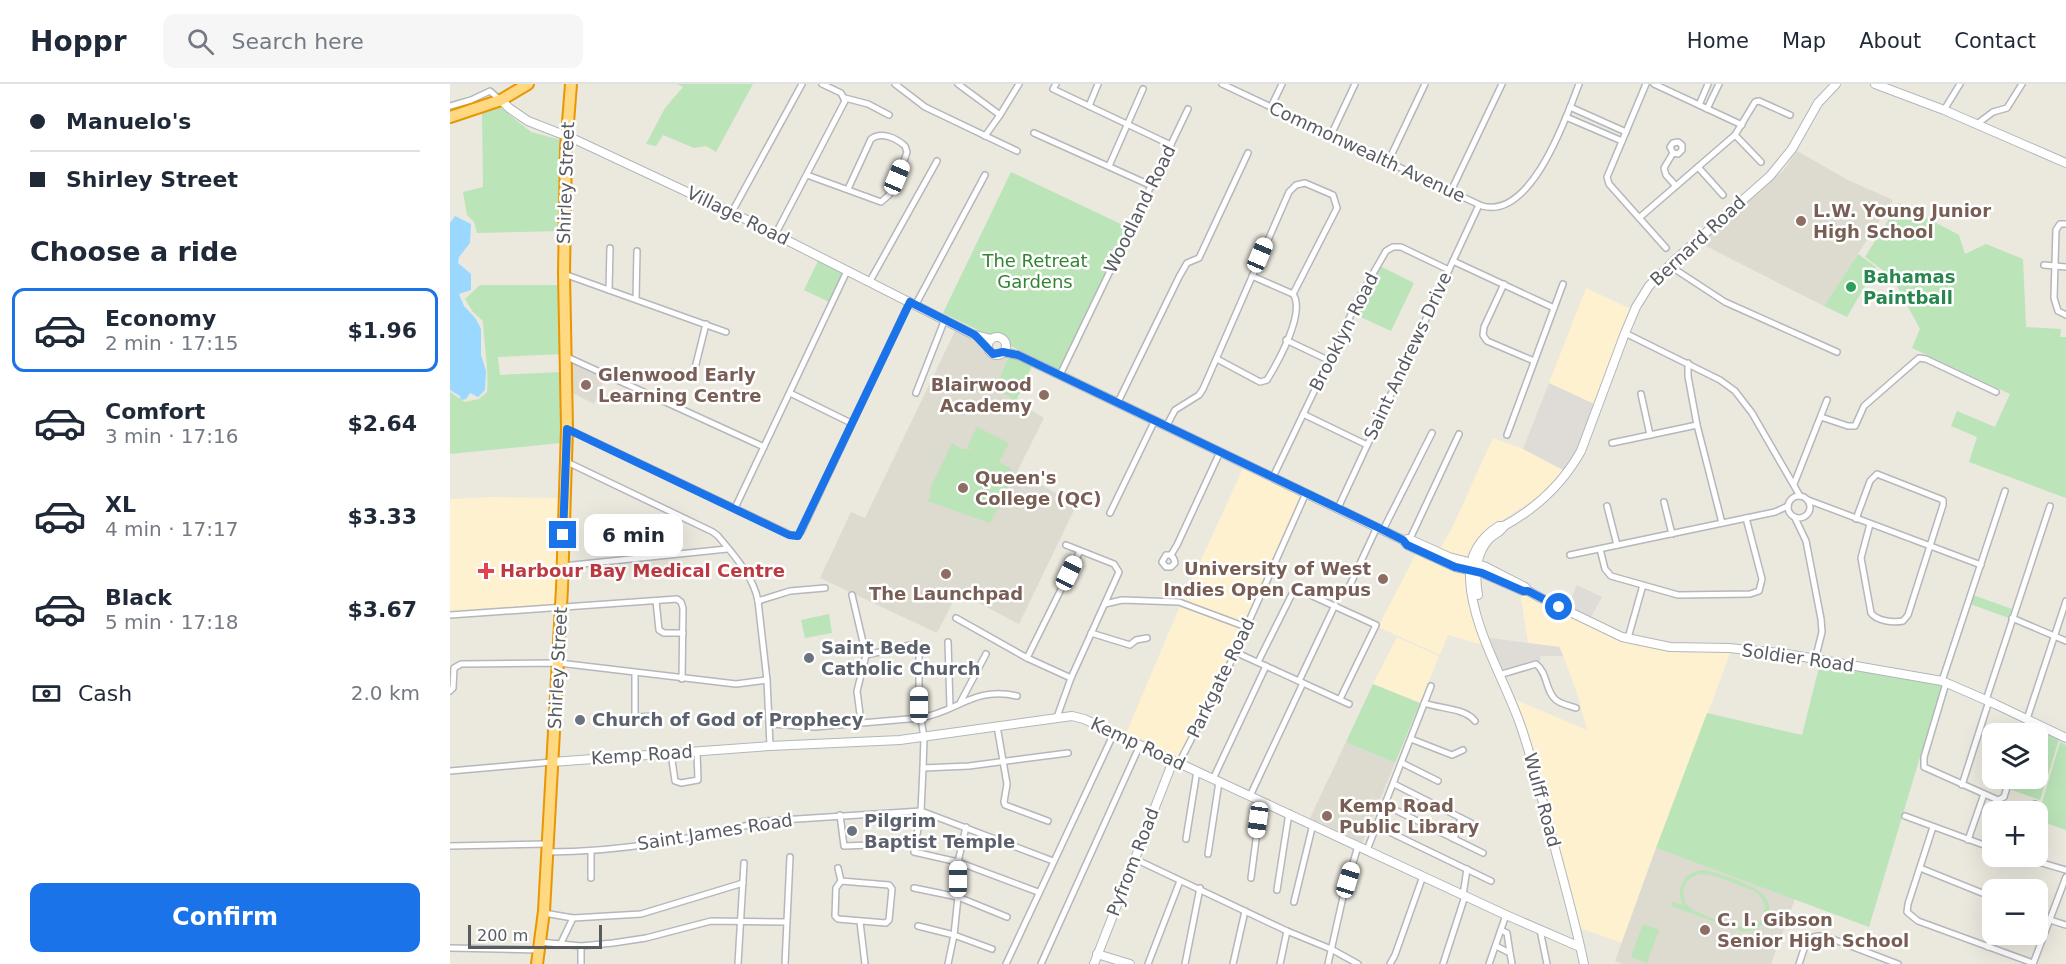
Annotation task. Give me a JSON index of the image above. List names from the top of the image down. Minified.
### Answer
{"streets":{"highway":["Shirley Street"],"main road":["Village Road","Bernard Road","Soldier Road","Kemp Road","Wulff Road","Pyfrom Road"],"street":["Commonwealth Avenue","Woodland Road","Brooklyn Road","Saint Andrews Drive","Parkgate Road","Saint James Road"]},"crossings":[["Commonwealth Avenue","Saint Andrews Drive"],["Shirley Street","Village Road"],["Shirley Street","Kemp Road"],["Shirley Street","Saint James Road"],["Woodland Road","Village Road"],["Village Road","Bernard Road"],["Village Road","Brooklyn Road"],["Village Road","Saint Andrews Drive"],["Village Road","Soldier Road"],["Village Road","Parkgate Road"],["Village Road","Wulff Road"],["Bernard Road","Soldier Road"],["Bernard Road","Wulff Road"],["Brooklyn Road","Saint Andrews Drive"],["Soldier Road","Wulff Road"],["Parkgate Road","Kemp Road"],["Parkgate Road","Pyfrom Road"],["Kemp Road","Wulff Road"],["Kemp Road","Pyfrom Road"]],"parks":["The Retreat Gardens"],"places":{"other":["L.W. Young Junior High School","Bahamas Paintball","Glenwood Early Learning Centre","Blairwood Academy","Queen's College (QC)","The Launchpad","University of West Indies Open Campus","Saint Bede Catholic Church","Church of God of Prophecy","Kemp Road Public Library","Pilgrim Baptist Temple","C. I. Gibson Senior High School"],"health":["Harbour Bay Medical Centre"]},"scale_bar":"200 m","page":{"header":"Hoppr","search":"Search here","nav":["Home","Map","About","Contact"],"banner":["Manuelo's","Shirley Street"],"heading":"Choose a ride","list":[{"name":"Economy","note":"2 min · 17:15","value":"$1.96"},{"name":"Comfort","note":"3 min · 17:16","value":"$2.64"},{"name":"XL","note":"4 min · 17:17","value":"$3.33"},{"name":"Black","note":"5 min · 17:18","value":"$3.67"}],"bubble":"6 min","pay":["Cash","2.0 km"],"map_buttons":["+","−"],"buttons":"Confirm","scale":"200 m"}}
